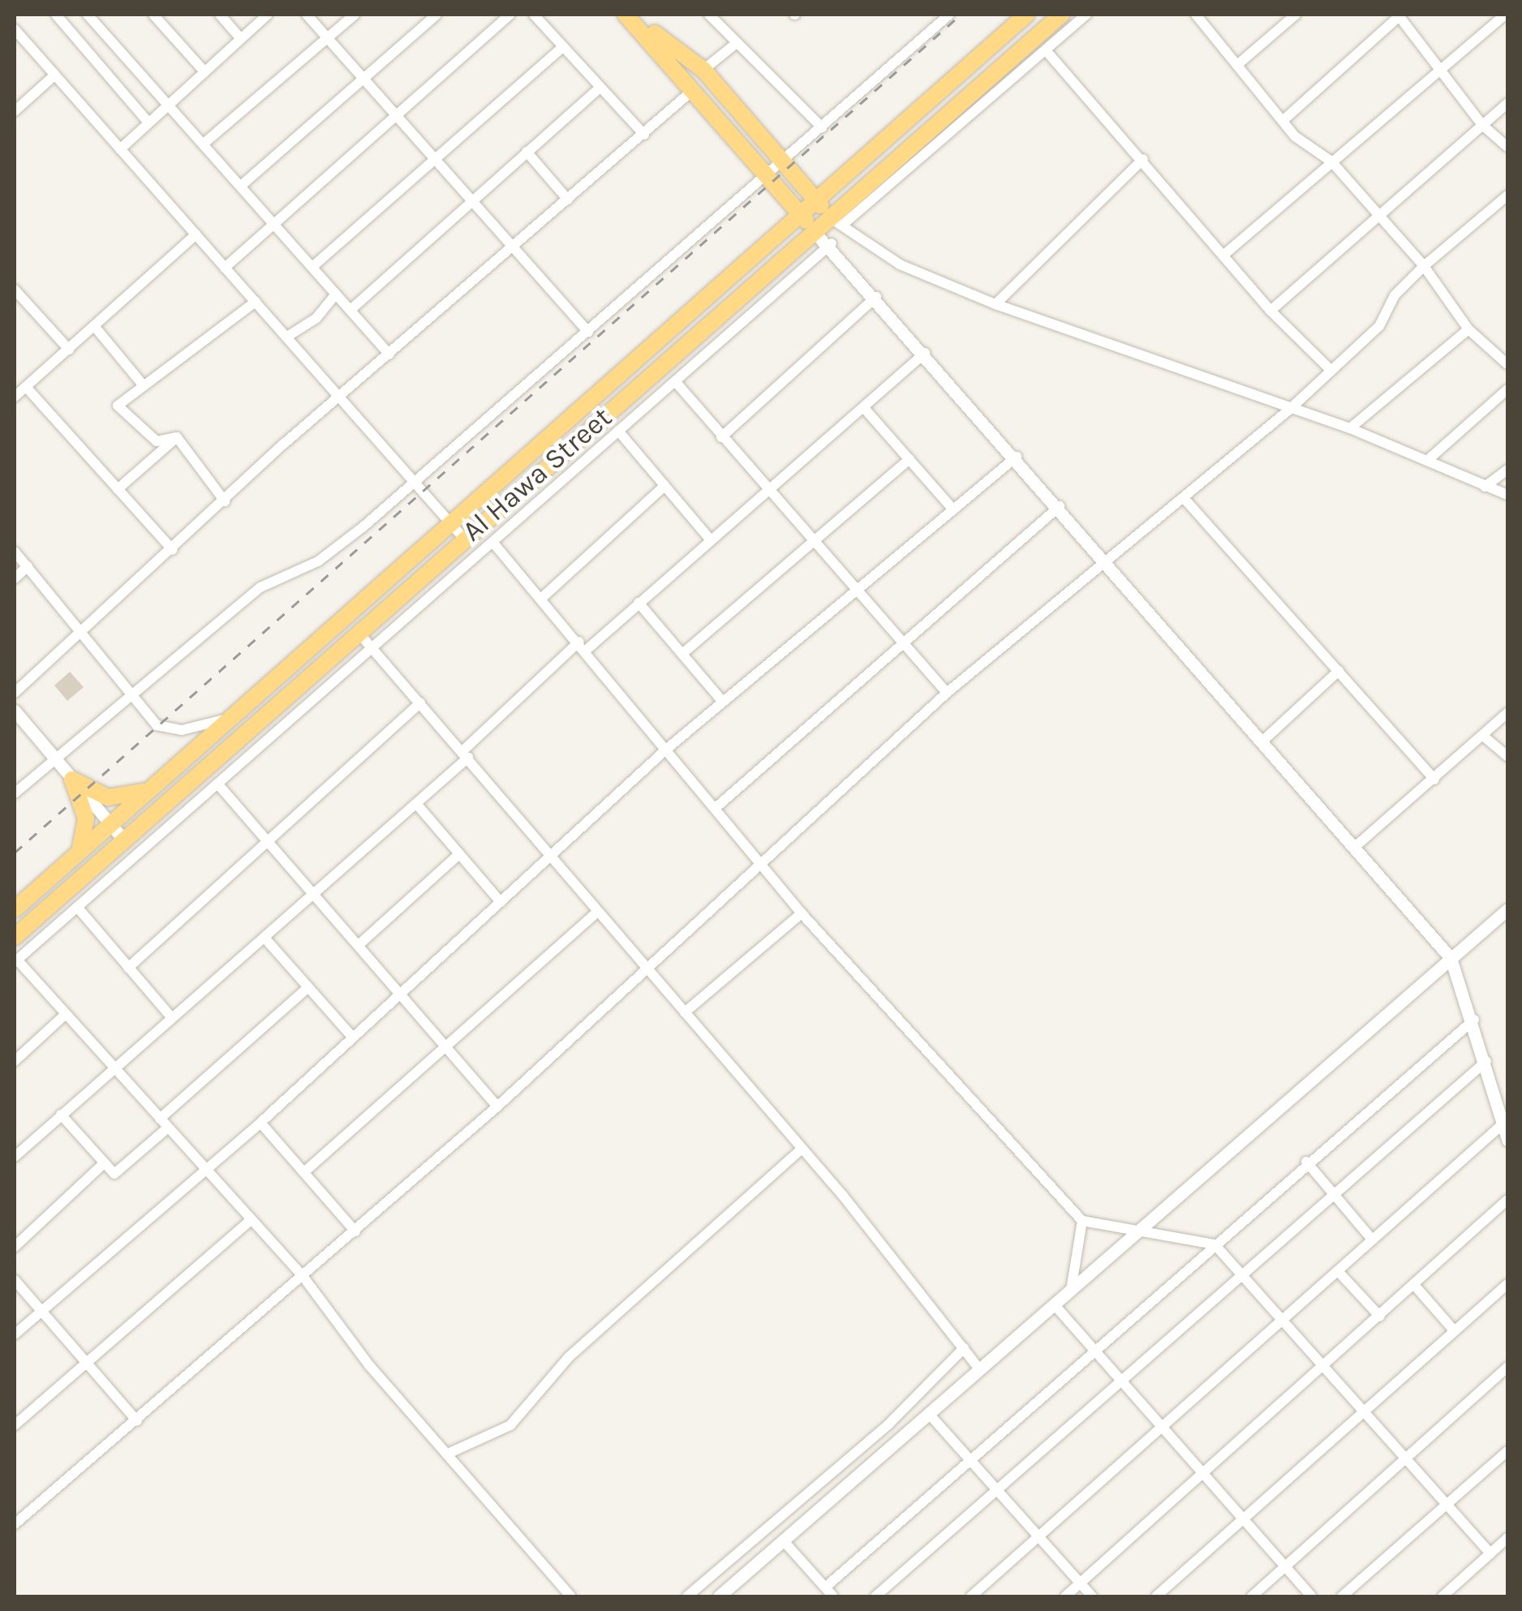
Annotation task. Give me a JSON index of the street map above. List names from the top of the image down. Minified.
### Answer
{"streets":{"highway":["Al Hawa Street"]}}
